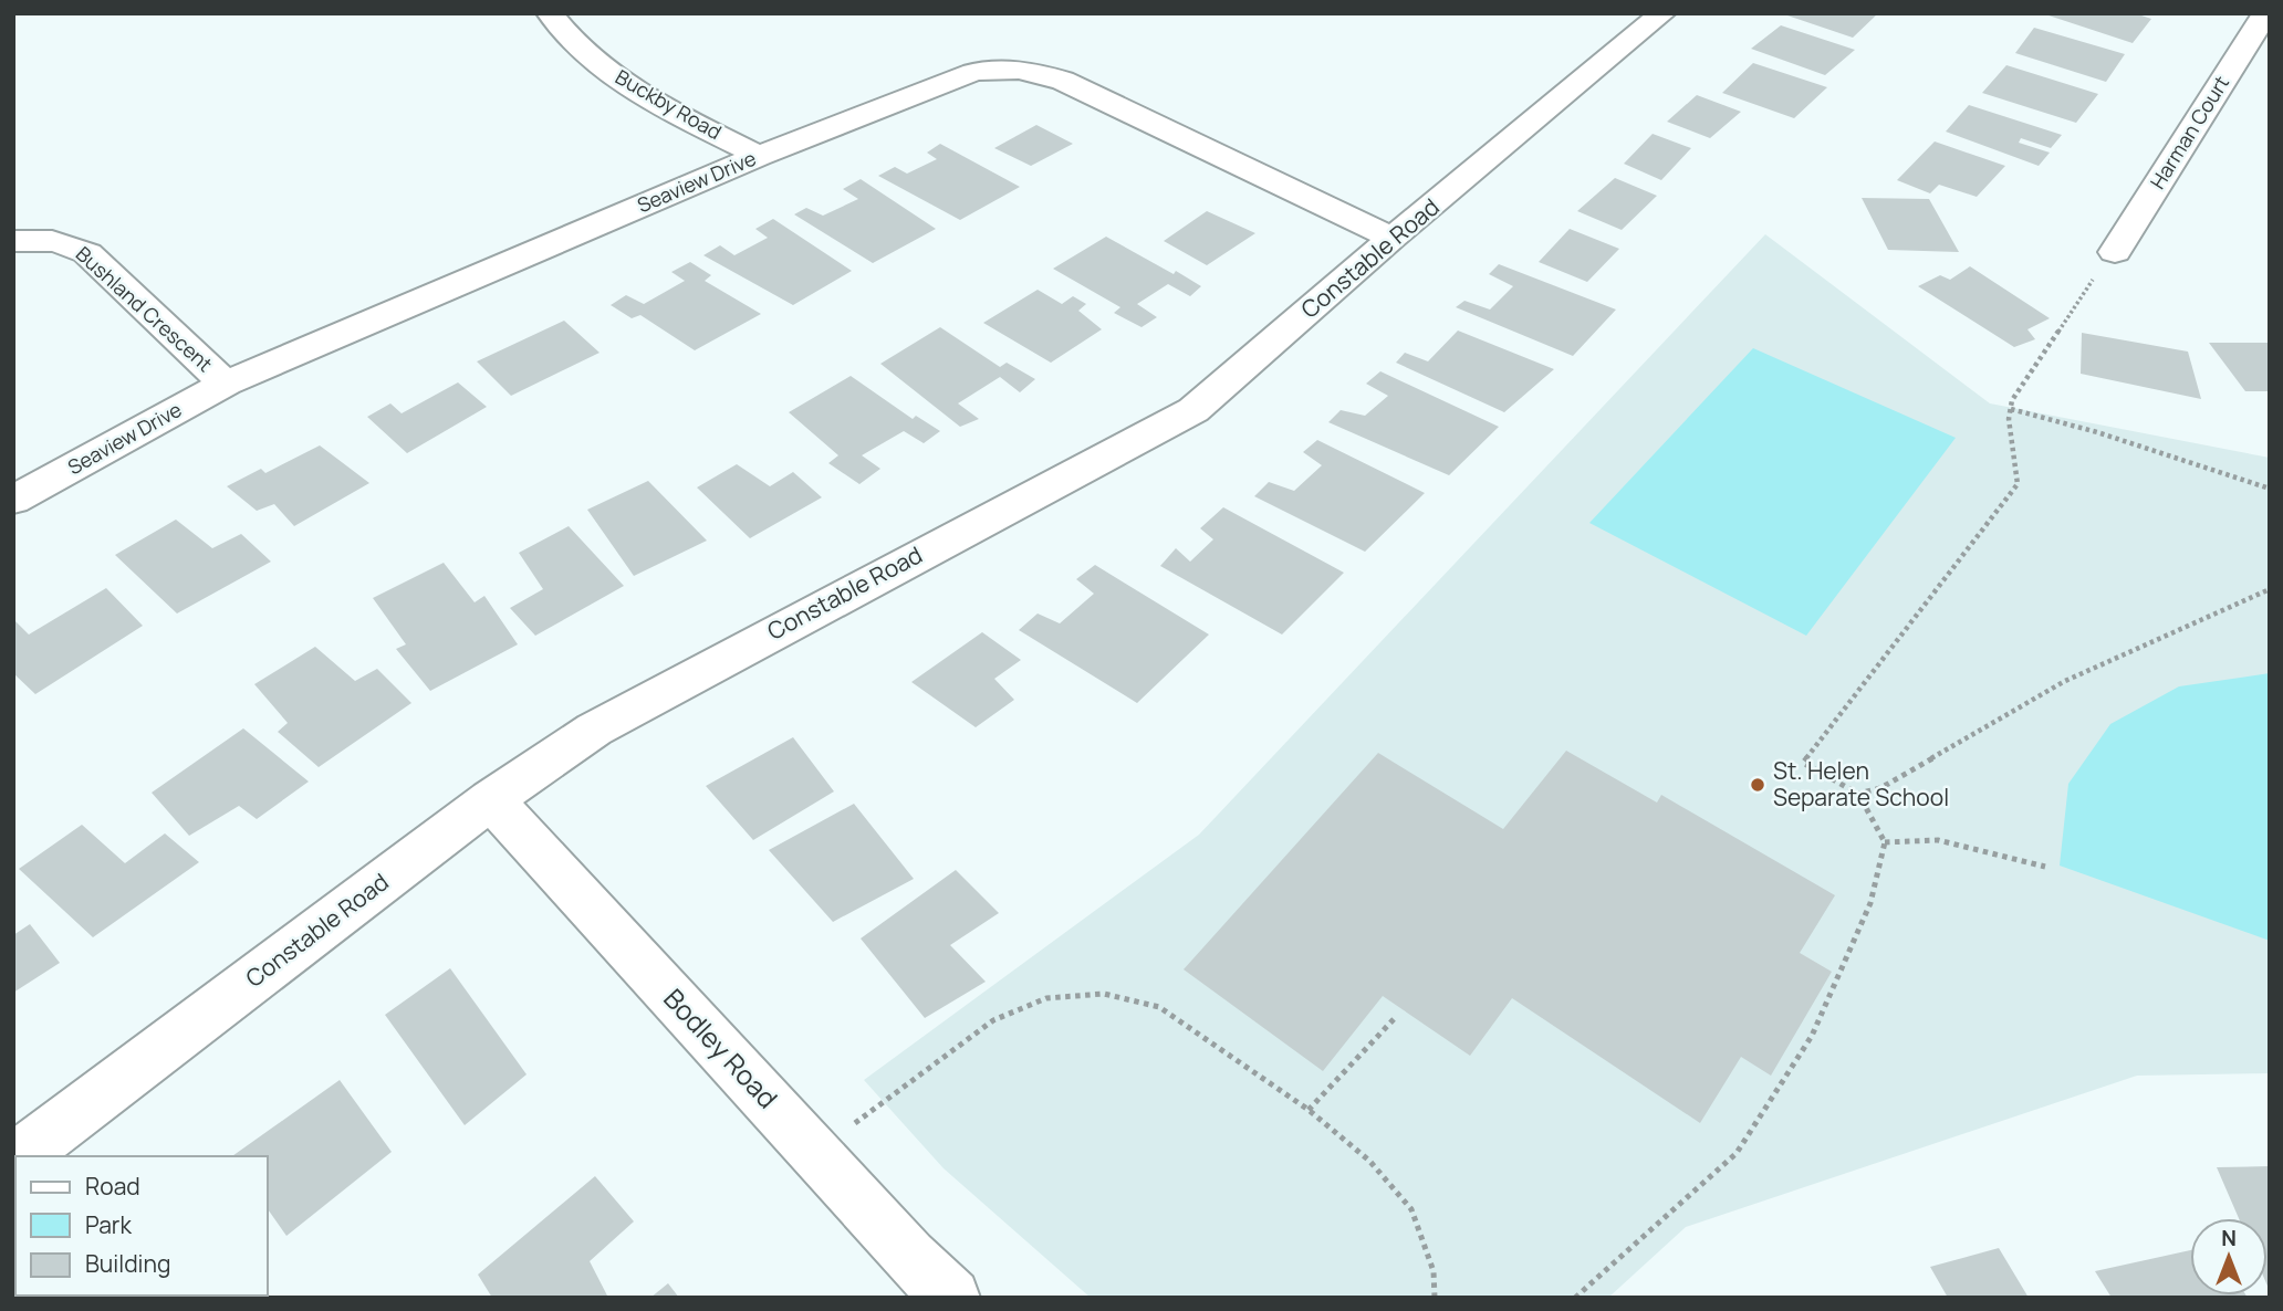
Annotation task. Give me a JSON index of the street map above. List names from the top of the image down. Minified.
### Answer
{"streets":{"street":["Buckby Road","Harman Court","Seaview Drive","Constable Road","Bushland Crescent","Bodley Road"]},"crossings":[["Buckby Road","Seaview Drive"],["Seaview Drive","Constable Road"],["Seaview Drive","Bushland Crescent"],["Constable Road","Bodley Road"]],"places":["St. Helen Separate School"],"legend":["Road","Park","Building"],"north":"top"}
